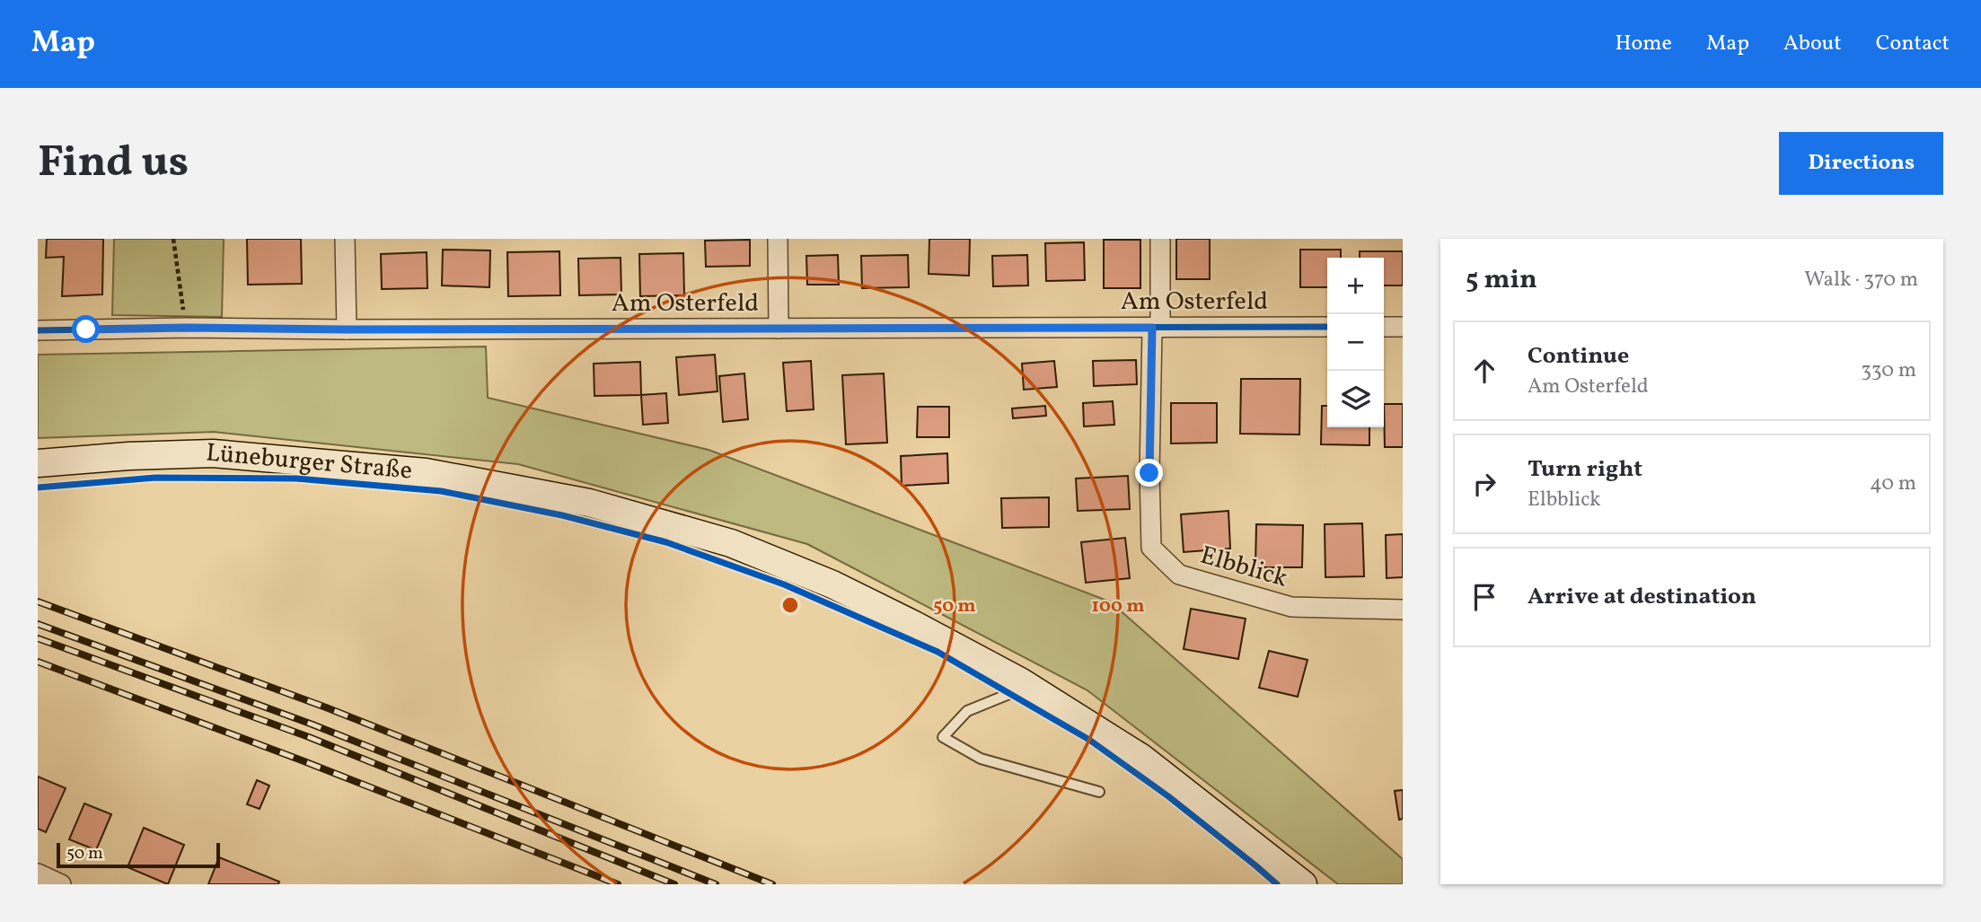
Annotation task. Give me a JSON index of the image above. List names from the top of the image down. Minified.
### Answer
{"streets":{"main road":["Lüneburger Straße"],"street":["Am Osterfeld","Elbblick"]},"crossings":[["Am Osterfeld","Elbblick"]],"scale_bar":"50 m","page":{"header":"Map","nav":["Home","Map","About","Contact"],"buttons":"Directions","title":"Find us","heading":["5 min","Walk · 370 m"],"map_buttons":["+","−"],"list":[["Continue","Am Osterfeld","330 m"],["Turn right","Elbblick","40 m"],"Arrive at destination"],"scale":"50 m"},"rings":["50 m","100 m"]}
